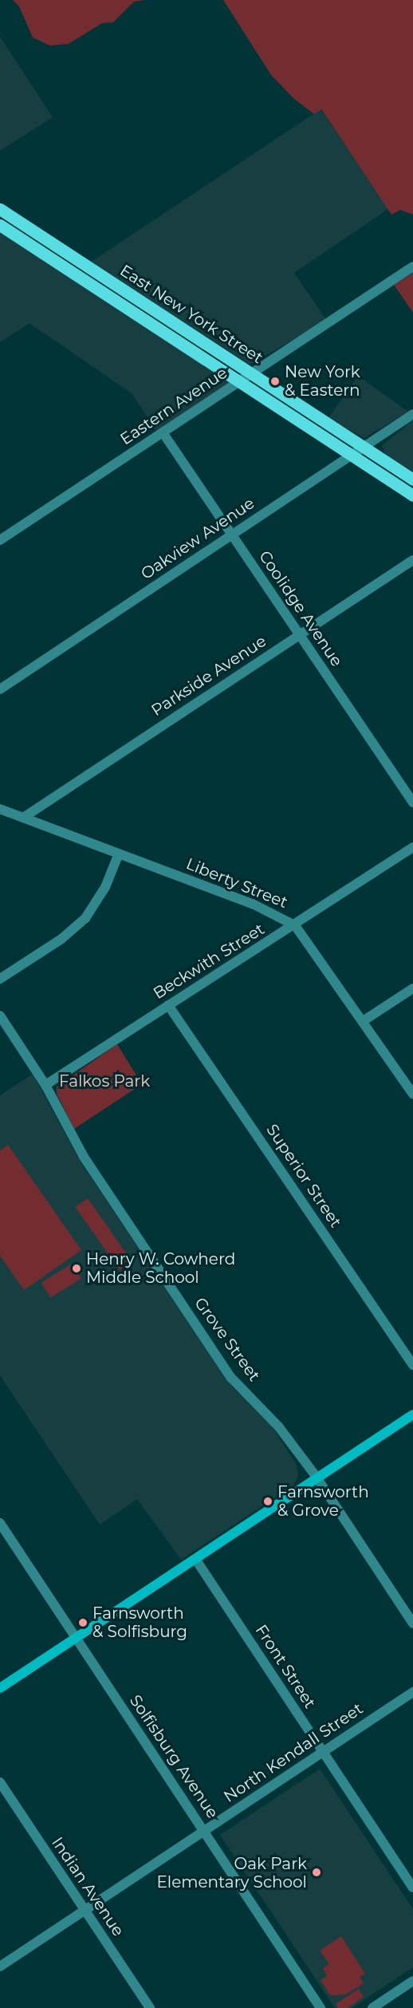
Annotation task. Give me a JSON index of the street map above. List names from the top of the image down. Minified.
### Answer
{"streets":{"main road":["East New York Street"],"street":["Eastern Avenue","Oakview Avenue","Coolidge Avenue","Parkside Avenue","Liberty Street","Beckwith Street","Superior Street","Grove Street","Front Street","North Kendall Street","Solfisburg Avenue","Indian Avenue"]},"crossings":[["East New York Street","Eastern Avenue"],["East New York Street","Oakview Avenue"],["Eastern Avenue","Coolidge Avenue"],["Oakview Avenue","Coolidge Avenue"],["Coolidge Avenue","Parkside Avenue"],["Parkside Avenue","Liberty Street"],["Liberty Street","Beckwith Street"],["Beckwith Street","Superior Street"],["Beckwith Street","Grove Street"],["Front Street","North Kendall Street"],["North Kendall Street","Solfisburg Avenue"],["North Kendall Street","Indian Avenue"]],"parks":["Falkos Park"],"places":["New York & Eastern","Henry W. Cowherd Middle School","Farnsworth & Grove","Farnsworth & Solfisburg","Oak Park Elementary School"]}
